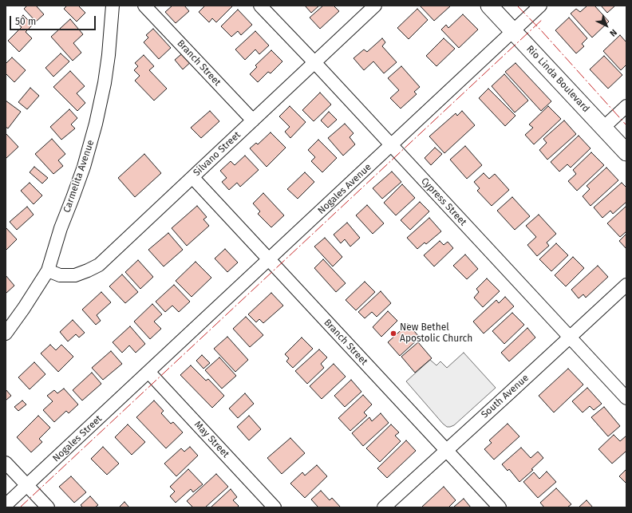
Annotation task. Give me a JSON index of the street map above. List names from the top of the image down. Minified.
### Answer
{"streets":{"main road":["Rio Linda Boulevard"],"street":["Branch Street","Silvano Street","Carmelita Avenue","Nogales Avenue","Cypress Street","South Avenue","Nogales Street","May Street"]},"crossings":[["Branch Street","Silvano Street"],["Branch Street","Nogales Avenue"],["Branch Street","South Avenue"],["Rio Linda Boulevard","Nogales Avenue"],["Silvano Street","Carmelita Avenue"],["Silvano Street","Cypress Street"],["Nogales Avenue","Cypress Street"],["Nogales Avenue","Nogales Street"],["Nogales Avenue","May Street"],["Cypress Street","South Avenue"],["Nogales Street","May Street"]],"places":["New Bethel Apostolic Church"],"scale_bar":"50 m","north":"bottom right"}
